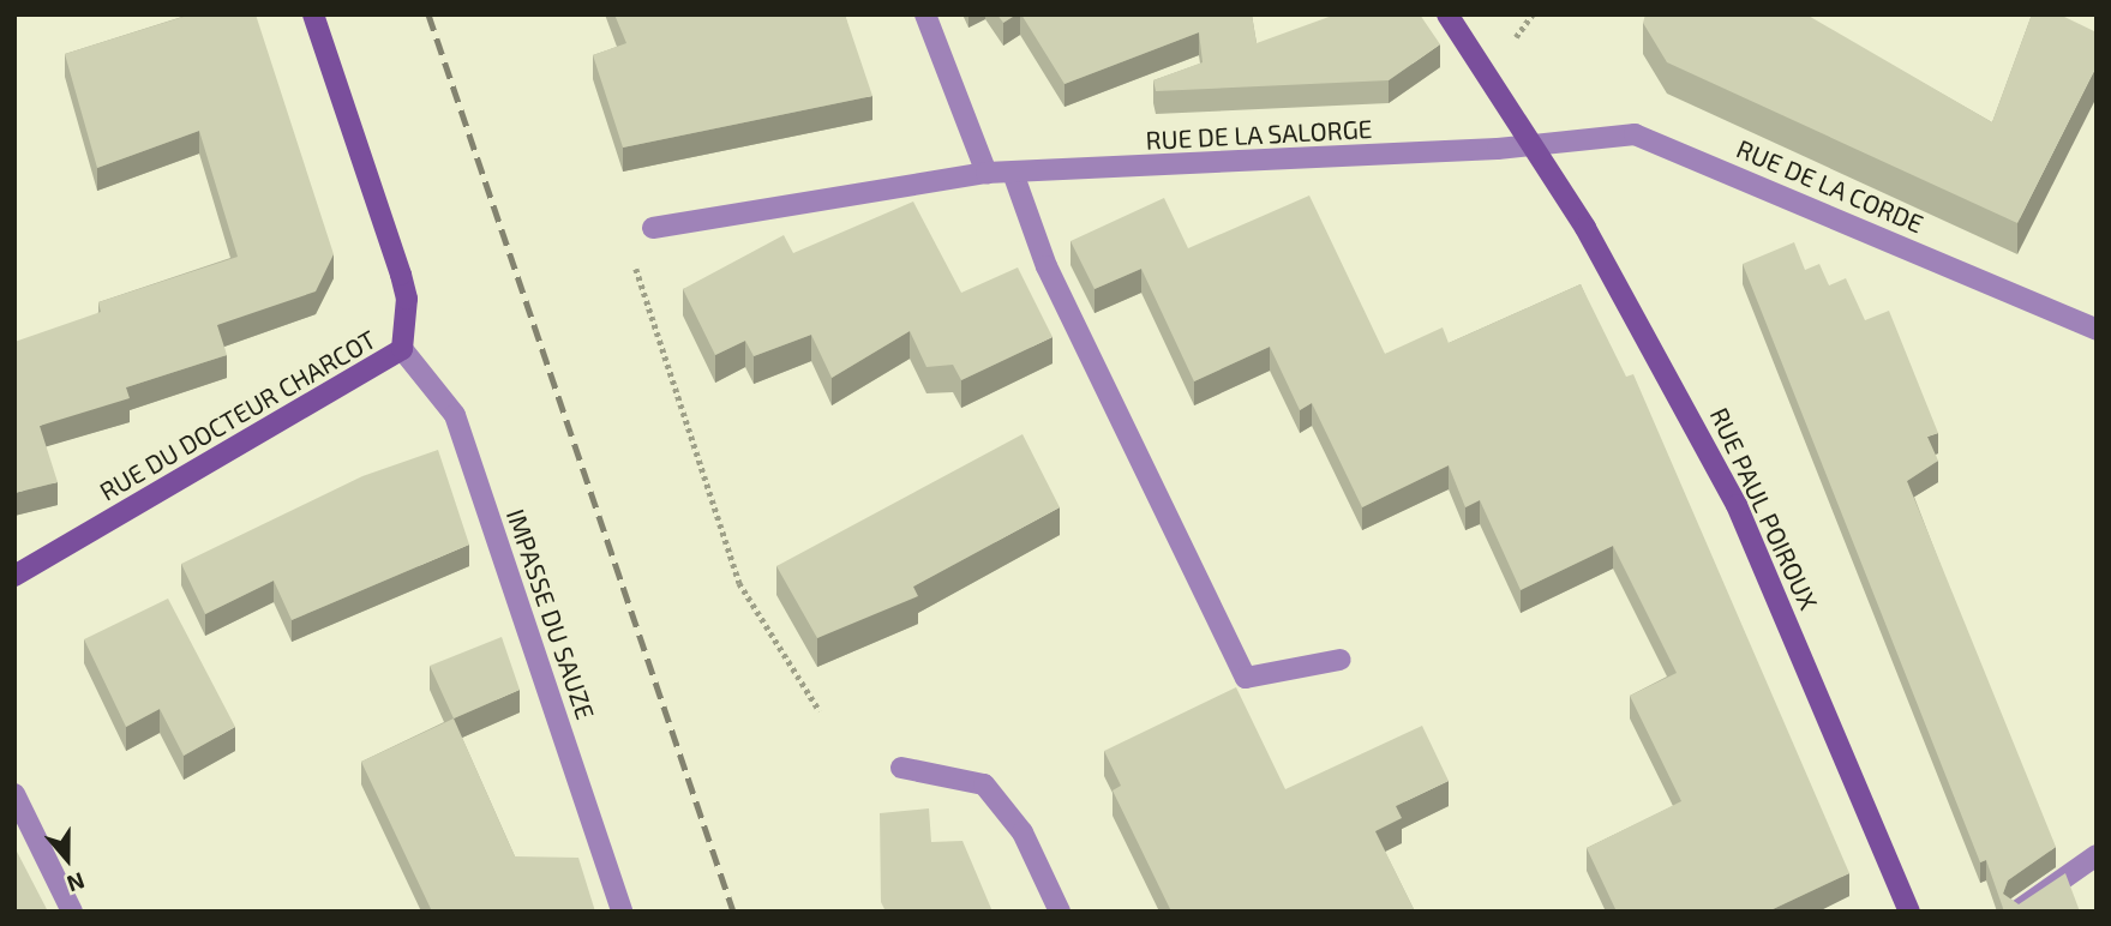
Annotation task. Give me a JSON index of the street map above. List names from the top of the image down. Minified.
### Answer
{"streets":{"street":["RUE DE LA SALORGE","RUE DE LA CORDE","RUE DU DOCTEUR CHARCOT","RUE PAUL POIROUX","IMPASSE DU SAUZE"]},"crossings":[["RUE DE LA SALORGE","RUE DE LA CORDE"],["RUE DE LA SALORGE","RUE PAUL POIROUX"],["RUE DE LA CORDE","RUE PAUL POIROUX"],["RUE DU DOCTEUR CHARCOT","IMPASSE DU SAUZE"]],"north":"bottom"}
